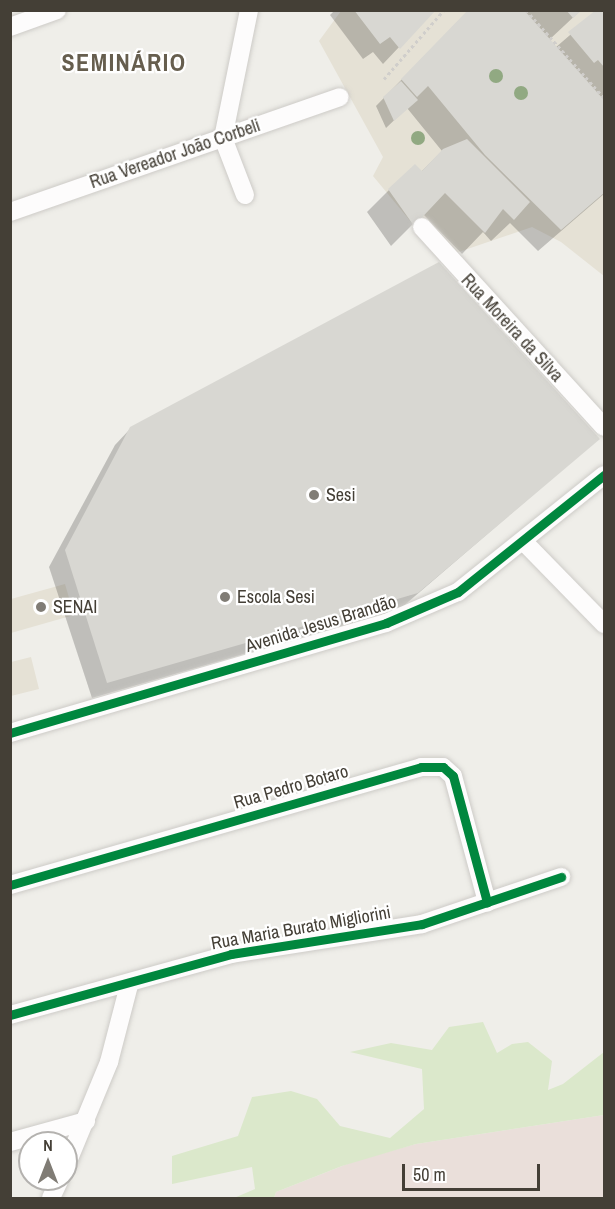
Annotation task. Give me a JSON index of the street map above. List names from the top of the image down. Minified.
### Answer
{"streets":{"street":["Rua Vereador João Corbeli","Rua Moreira da Silva","Avenida Jesus Brandão","Rua Pedro Botaro","Rua Maria Burato Migliorini"]},"crossings":[["Rua Pedro Botaro","Rua Maria Burato Migliorini"]],"districts":["SEMINÁRIO"],"places":["Sesi","Escola Sesi","SENAI"],"scale_bar":"50 m","north":"top"}
